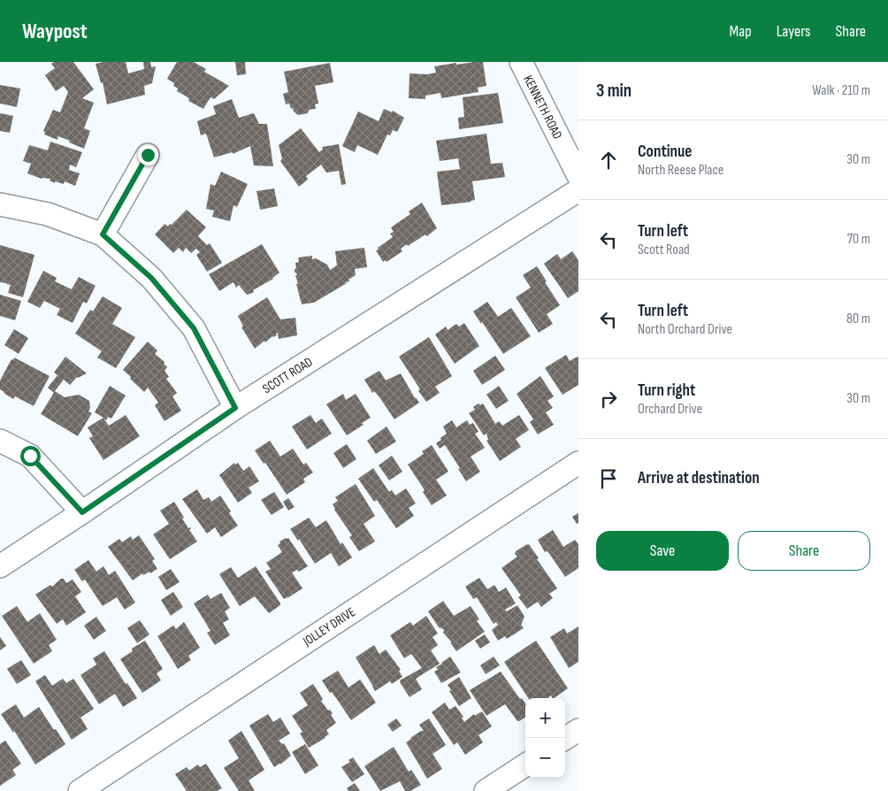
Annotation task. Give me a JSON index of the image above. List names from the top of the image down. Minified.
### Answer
{"streets":{"street":["KENNETH ROAD","SCOTT ROAD","JOLLEY DRIVE"]},"page":{"header":"Waypost","nav":["Map","Layers","Share"],"heading":["3 min","Walk · 210 m"],"list":[["Continue","North Reese Place","30 m"],["Turn left","Scott Road","70 m"],["Turn left","North Orchard Drive","80 m"],["Turn right","Orchard Drive","30 m"],"Arrive at destination"],"buttons":["Save","Share"],"map_buttons":["+","−"]}}
